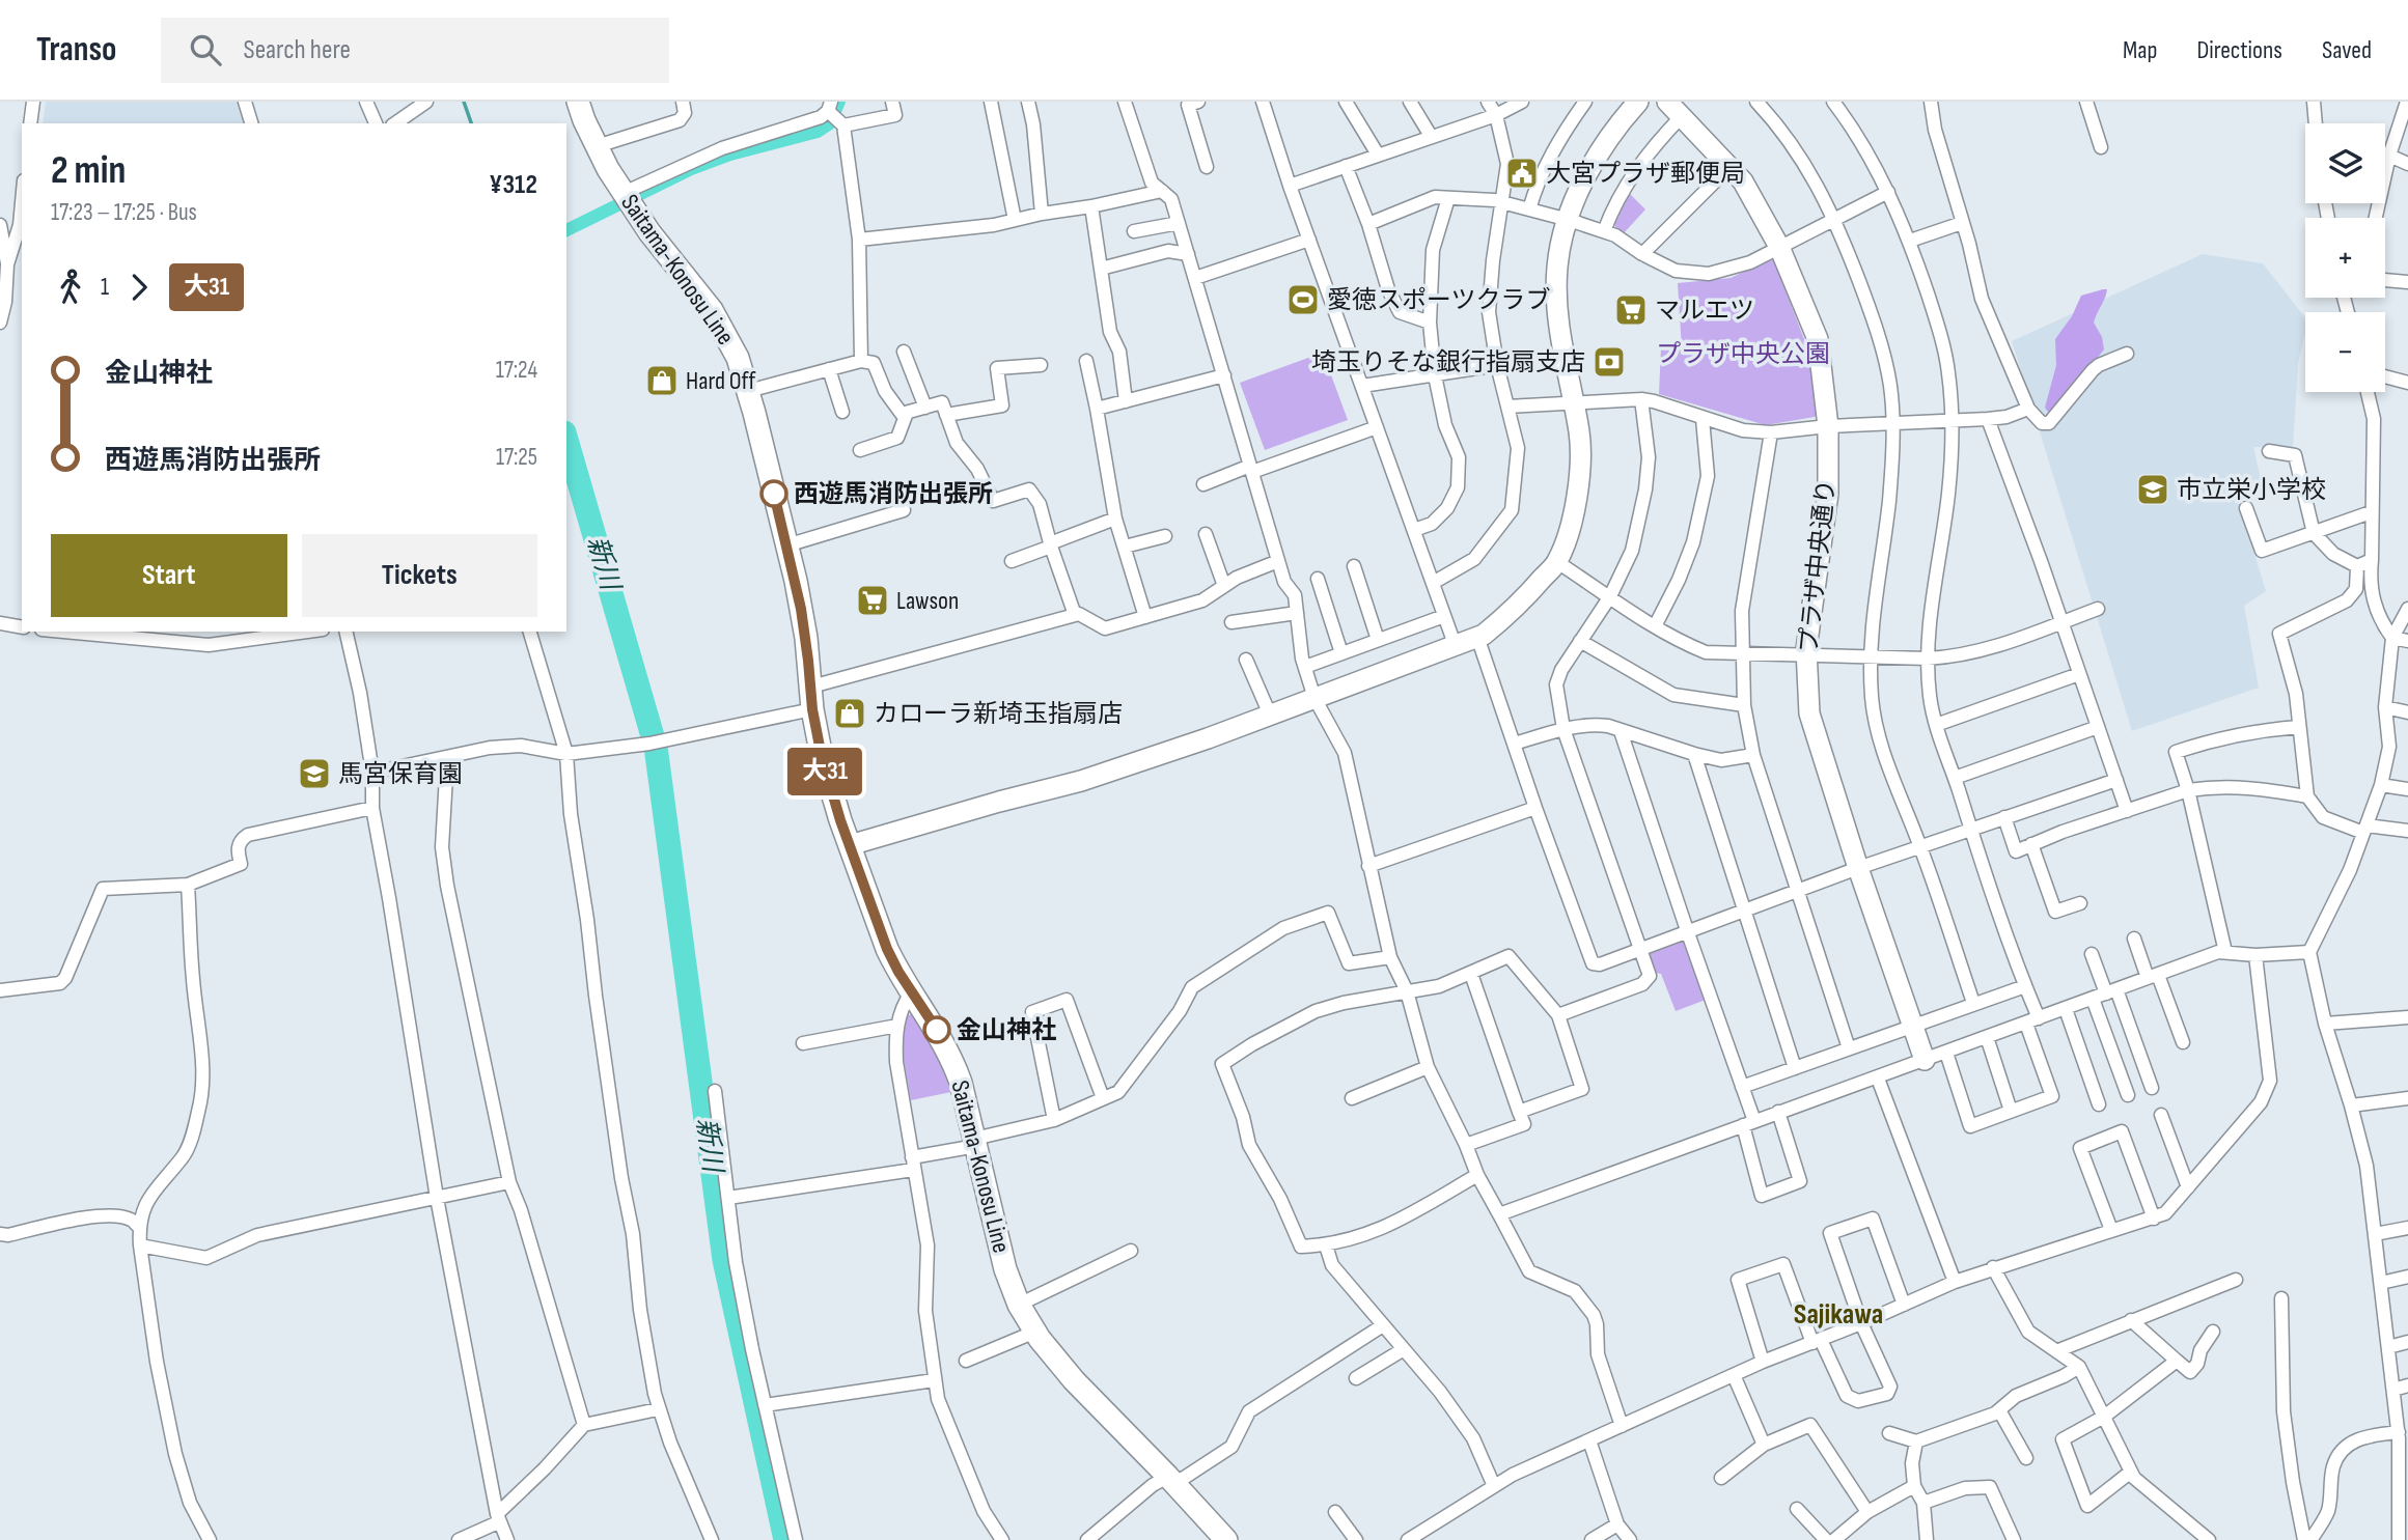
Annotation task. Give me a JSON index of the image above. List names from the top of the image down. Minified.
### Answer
{"streets":{"main road":["Saitama-Konosu Line"],"street":["プラザ中央通り"]},"districts":["Sajikawa"],"water":["新川"],"parks":["プラザ中央公園"],"places":{"public building":["大宮プラザ郵便局"],"sports":["愛徳スポーツクラブ"],"supermarket":["マルエツ","Lawson"],"bank":["埼玉りそな銀行指扇支店"],"shop":["Hard Off","カローラ新埼玉指扇店"],"school or university":["市立栄小学校","馬宮保育園"],"other":["西遊馬消防出張所","金山神社"]},"lines":["bus line 大31"],"page":{"header":"Transo","search":"Search here","nav":["Map","Directions","Saved"],"on_map":"大31","map_buttons":["+","−"],"heading":["2 min","17:23 – 17:25 · Bus","¥312"],"legs":["1","大31"],"list":[{"name":"金山神社","value":"17:24"},{"name":"西遊馬消防出張所","value":"17:25"}],"buttons":["Start","Tickets"]}}
